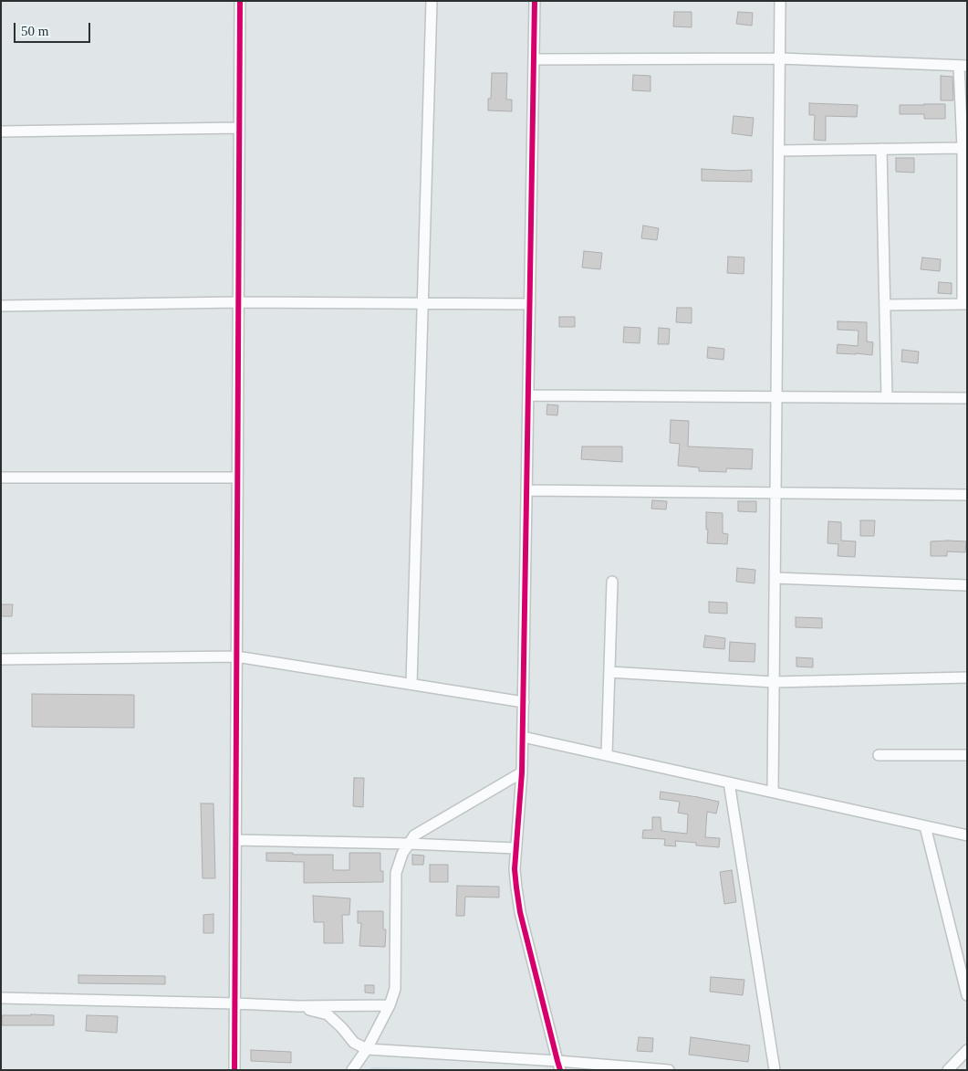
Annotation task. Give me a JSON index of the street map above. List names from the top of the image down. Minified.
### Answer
{"scale_bar":"50 m"}
